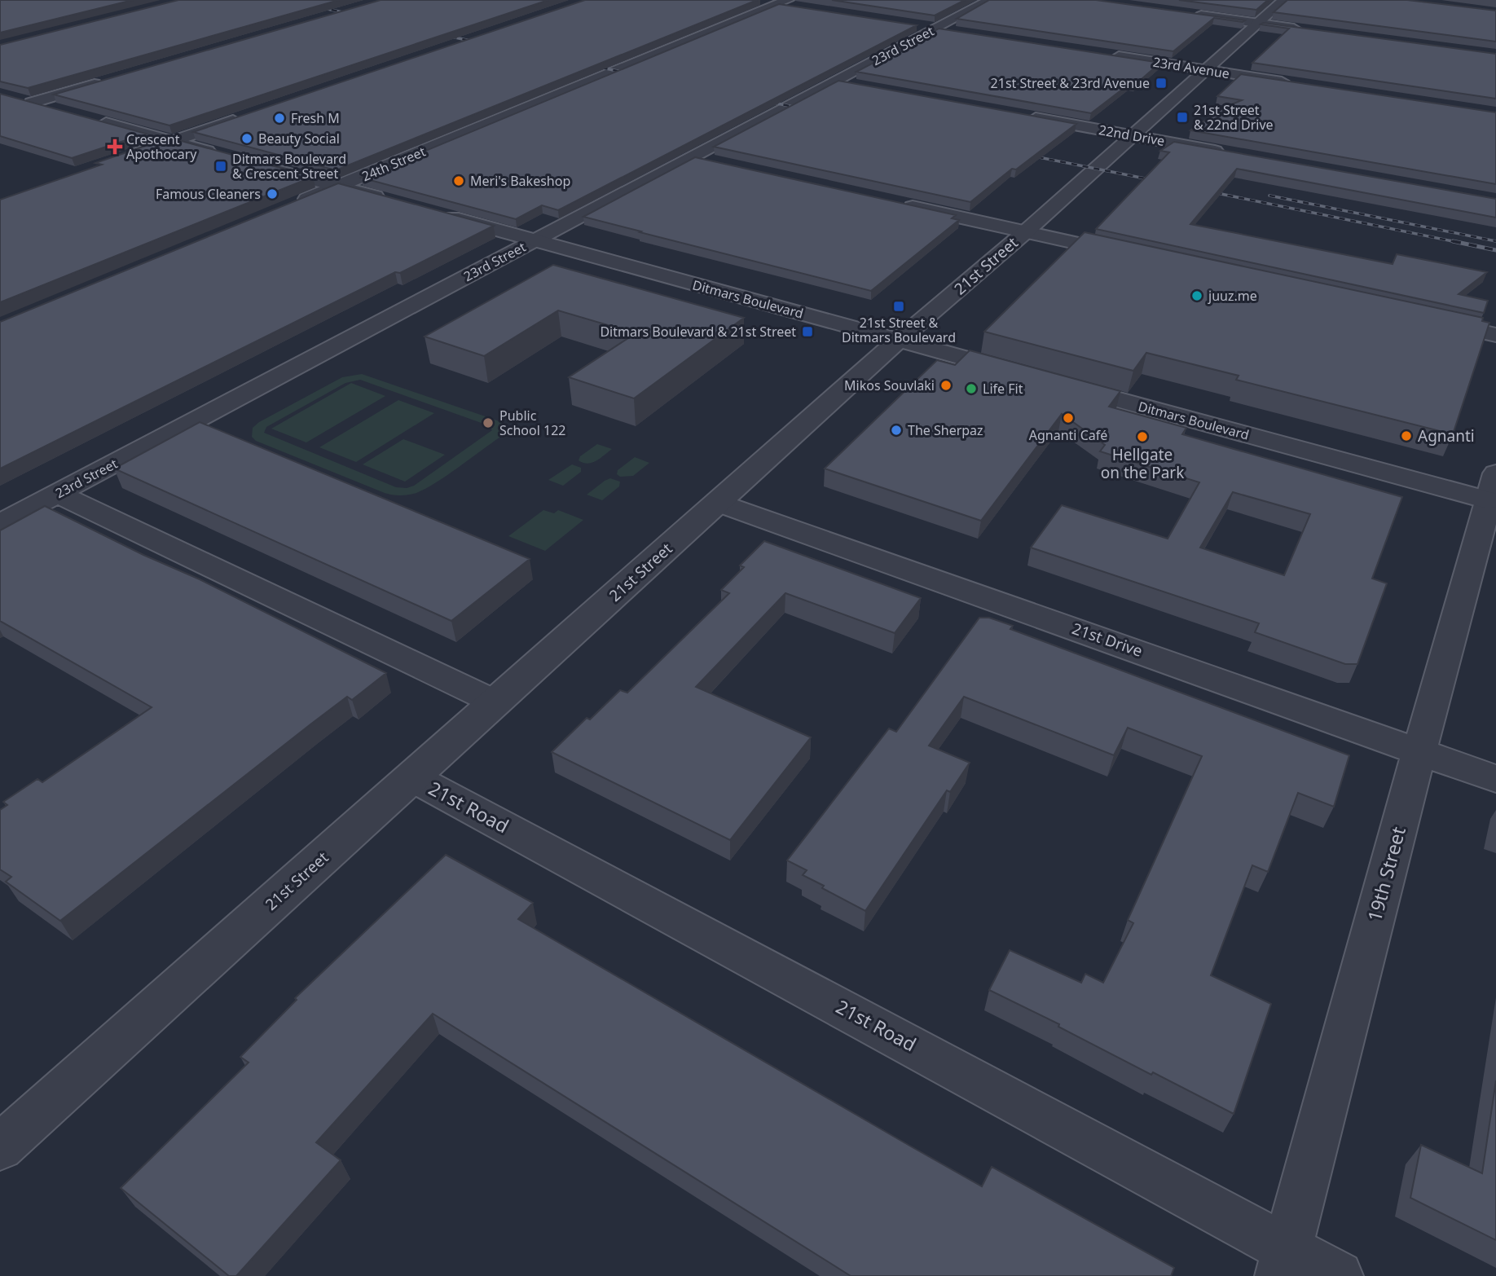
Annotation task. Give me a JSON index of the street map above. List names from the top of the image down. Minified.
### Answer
{"streets":{"street":["23rd Street","23rd Avenue","22nd Drive","24th Street","21st Street","Ditmars Boulevard","21st Drive","21st Road","19th Street"]},"crossings":[["23rd Street","Ditmars Boulevard"],["23rd Avenue","21st Street"],["22nd Drive","21st Street"],["21st Street","Ditmars Boulevard"],["21st Street","21st Drive"],["21st Street","21st Road"],["Ditmars Boulevard","19th Street"],["21st Drive","19th Street"],["21st Road","19th Street"]],"places":{"transit":["21st Street & 23rd Avenue","21st Street & 22nd Drive","Ditmars Boulevard & Crescent Street","21st Street & Ditmars Boulevard","Ditmars Boulevard & 21st Street"],"other":["Fresh M","Beauty Social","Meri's Bakeshop","Famous Cleaners","juuz.me","Mikos Souvlaki","Life Fit","Agnanti Café","Public School 122","The Sherpaz","Agnanti","Hellgate on the Park"],"health":["Crescent Apothocary"]}}
